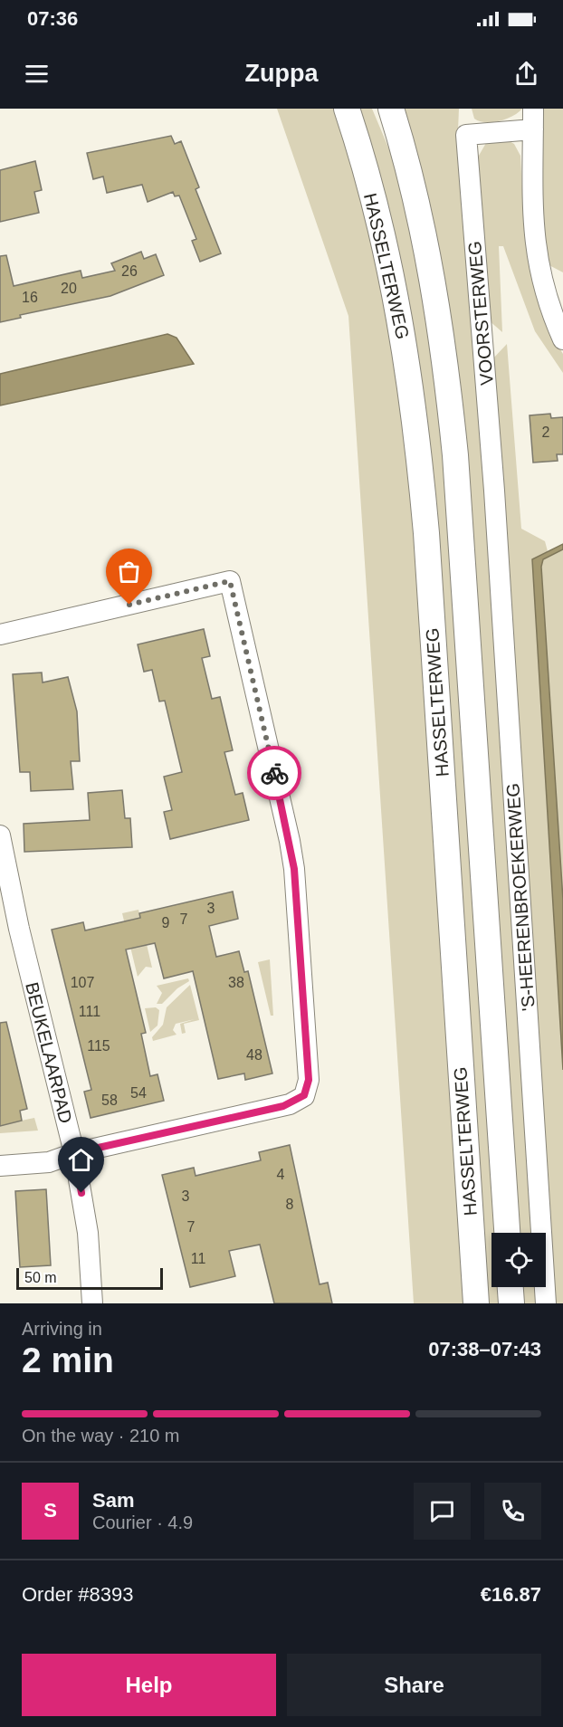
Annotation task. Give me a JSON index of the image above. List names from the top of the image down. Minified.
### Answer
{"streets":{"main road":["HASSELTERWEG"],"street":["VOORSTERWEG","'S-HEERENBROEKERWEG","BEUKELAARPAD"]},"crossings":[["VOORSTERWEG","'S-HEERENBROEKERWEG"]],"house_numbers":["26","20","16","2","3","7","9","107","38","111","115","48","54","58","4","3","8","7","11"],"scale_bar":"50 m","page":{"status":"07:36","header":"Zuppa","scale":"50 m","heading":["2 min","Arriving in","07:38–07:43"],"panel":["Sam","Courier · 4.9","Order #8393","€16.87"],"bar":"On the way · 210 m","round":"S","buttons":["Help","Share"]}}
